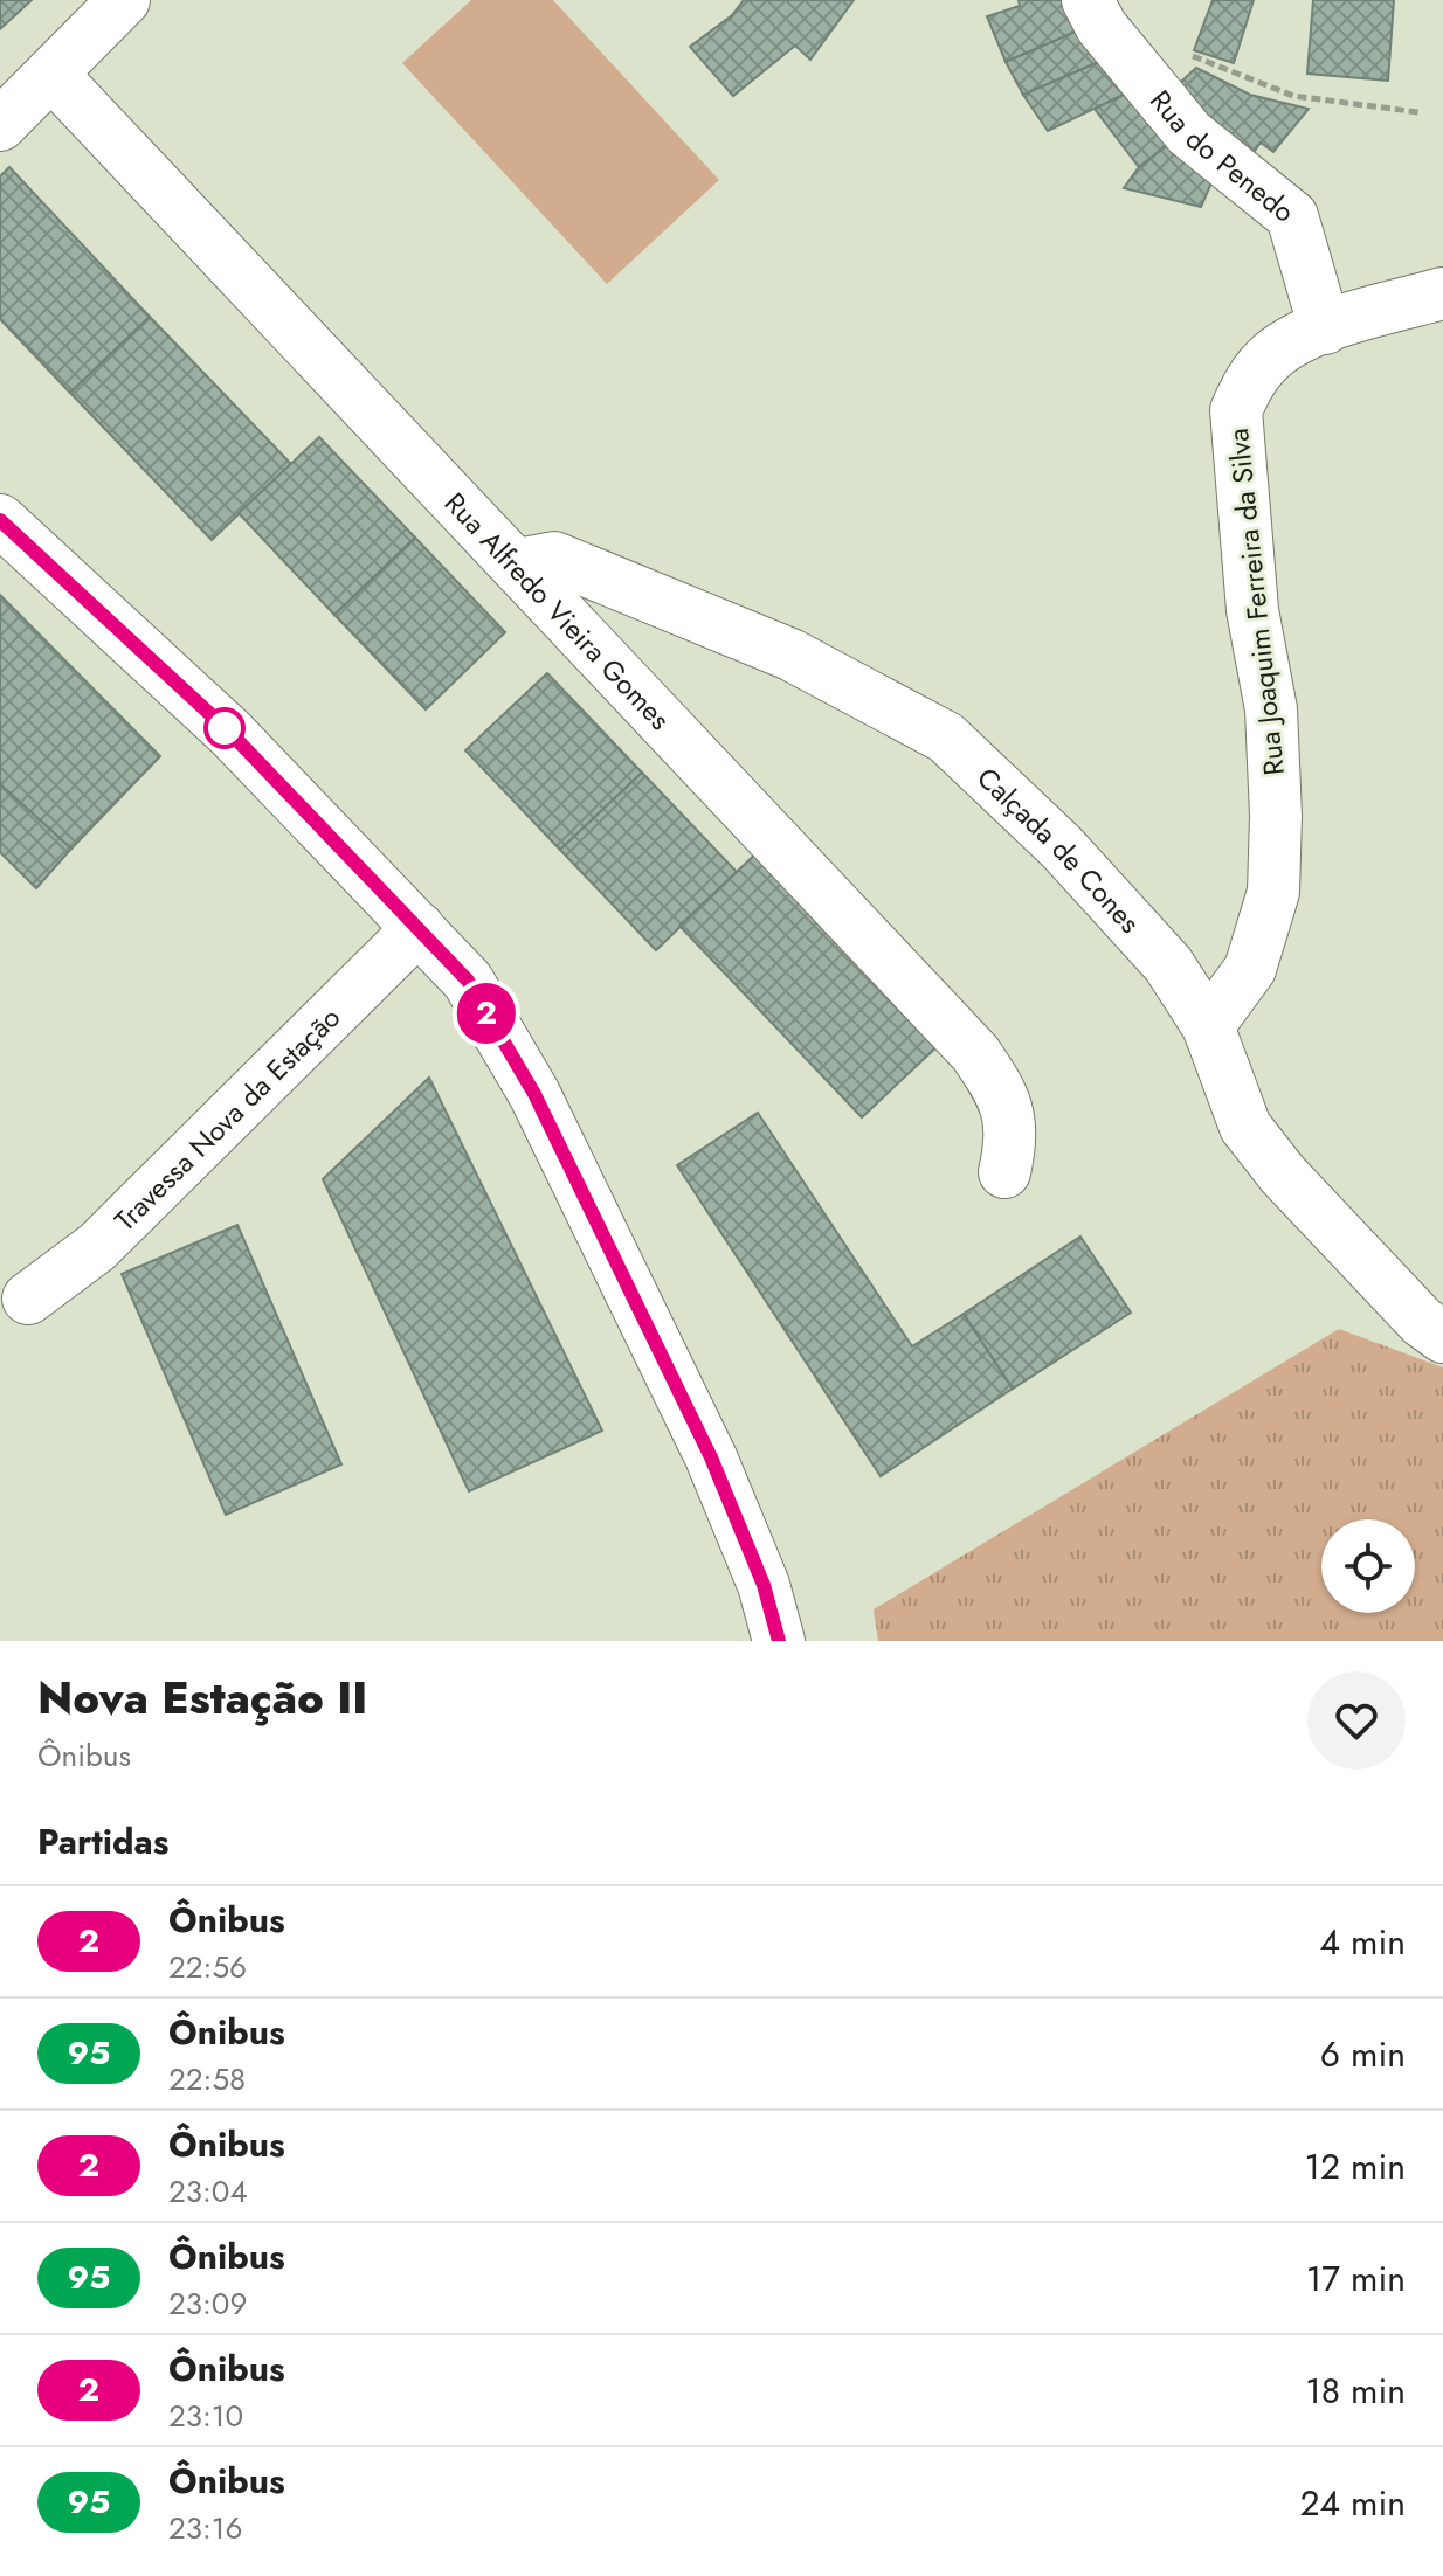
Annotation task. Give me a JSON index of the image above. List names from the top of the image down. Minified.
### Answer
{"streets":{"street":["Rua do Penedo","Rua Joaquim Ferreira da Silva","Rua Alfredo Vieira Gomes","Calçada de Cones","Travessa Nova da Estação"]},"crossings":[["Rua do Penedo","Rua Joaquim Ferreira da Silva"],["Rua Joaquim Ferreira da Silva","Calçada de Cones"],["Rua Alfredo Vieira Gomes","Calçada de Cones"]],"lines":["bus line 2"],"page":{"on_map":"2","heading":[["Nova Estação II","Ônibus"],"Partidas"],"list":[{"mark":"2","name":"Ônibus","note":"22:56","value":"4 min"},{"mark":"95","name":"Ônibus","note":"22:58","value":"6 min"},{"mark":"2","name":"Ônibus","note":"23:04","value":"12 min"},{"mark":"95","name":"Ônibus","note":"23:09","value":"17 min"},{"mark":"2","name":"Ônibus","note":"23:10","value":"18 min"},{"mark":"95","name":"Ônibus","note":"23:16","value":"24 min"}]}}
